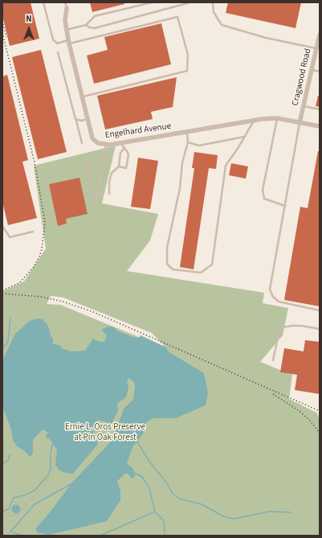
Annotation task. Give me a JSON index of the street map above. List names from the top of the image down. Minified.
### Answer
{"streets":{"street":["Cragwood Road","Engelhard Avenue"]},"crossings":[["Cragwood Road","Engelhard Avenue"]],"parks":["Ernie L. Oros Preserve at Pin Oak Forest"],"north":"top"}
